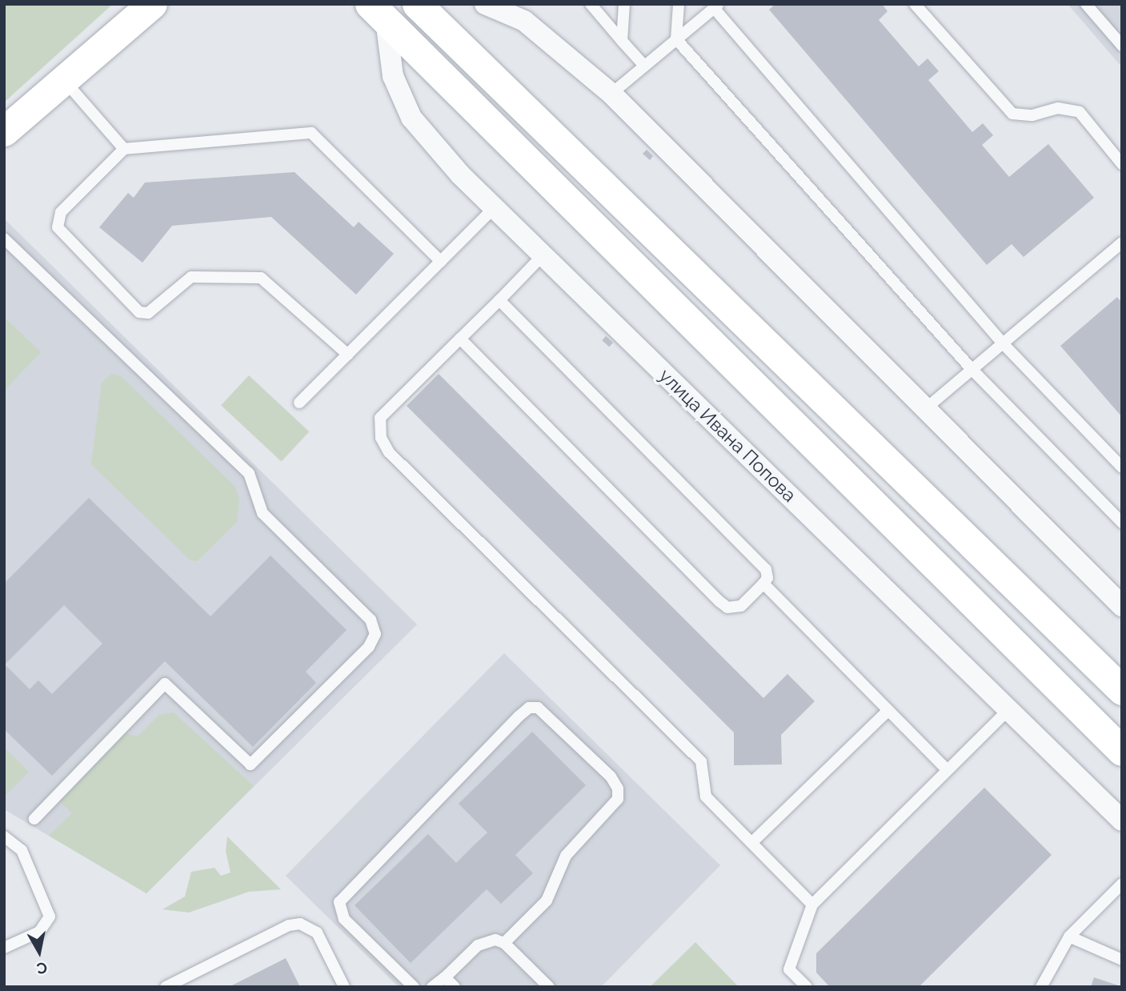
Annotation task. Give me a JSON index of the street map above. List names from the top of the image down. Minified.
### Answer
{"streets":{"main road":["улица Ивана Попова"]},"north":"bottom"}
